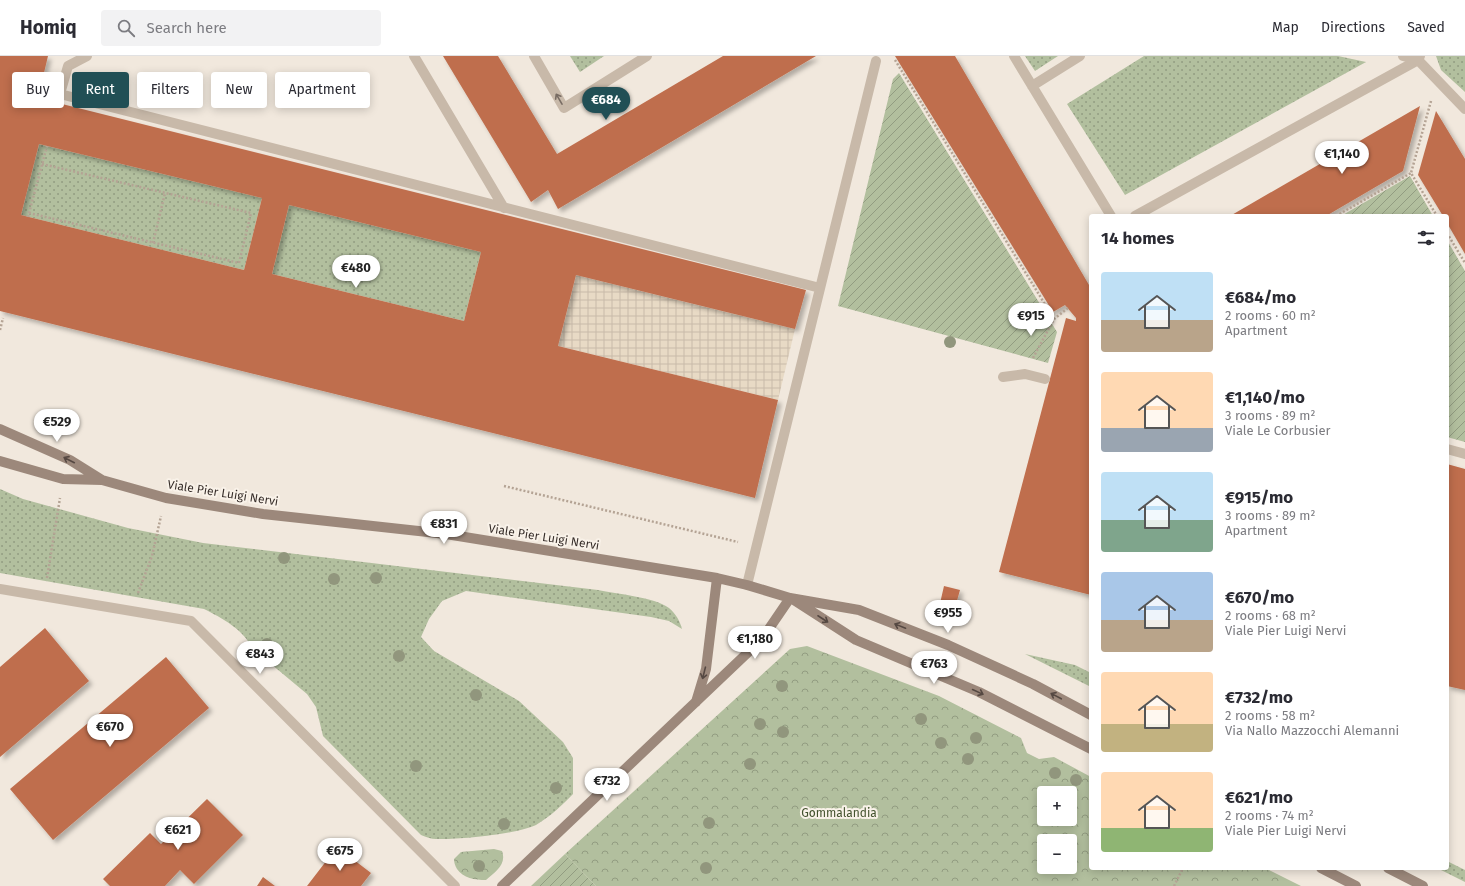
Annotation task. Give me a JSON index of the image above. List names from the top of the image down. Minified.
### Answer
{"streets":{"street":["Viale Pier Luigi Nervi"]},"parks":["Gommalandia"],"page":{"header":"Homiq","search":"Search here","nav":["Map","Directions","Saved"],"chip":["Buy","Rent","Filters","New","Apartment"],"price":["€684","€1,140","€480","€915","€529","€831","€955","€1,180","€843","€763","€670","€732","€621","€675"],"heading":"14 homes","list":[{"name":"€684/mo","note":"2 rooms · 60 m² · Apartment"},{"name":"€1,140/mo","note":"3 rooms · 89 m² · Viale Le Corbusier"},{"name":"€915/mo","note":"3 rooms · 89 m² · Apartment"},{"name":"€670/mo","note":"2 rooms · 68 m² · Viale Pier Luigi Nervi"},{"name":"€732/mo","note":"2 rooms · 58 m² · Via Nallo Mazzocchi Alemanni"},{"name":"€621/mo","note":"2 rooms · 74 m² · Viale Pier Luigi Nervi"}],"map_buttons":["+","−"]}}
